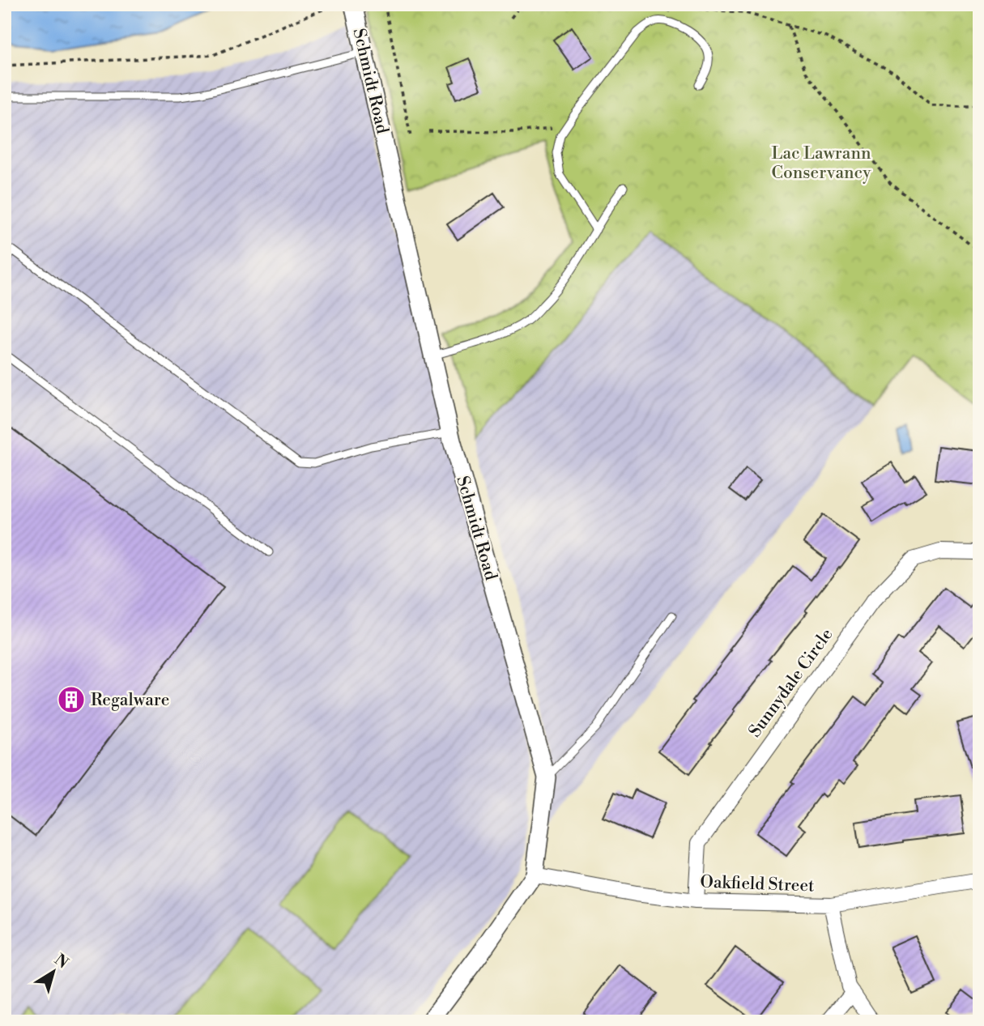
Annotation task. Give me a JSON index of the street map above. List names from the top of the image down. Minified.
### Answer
{"streets":{"street":["Schmidt Road","Sunnydale Circle","Oakfield Street"]},"crossings":[["Schmidt Road","Oakfield Street"],["Sunnydale Circle","Oakfield Street"]],"parks":["Lac Lawrann Conservancy"],"places":{"building":["Regalware"]},"north":"top right"}
